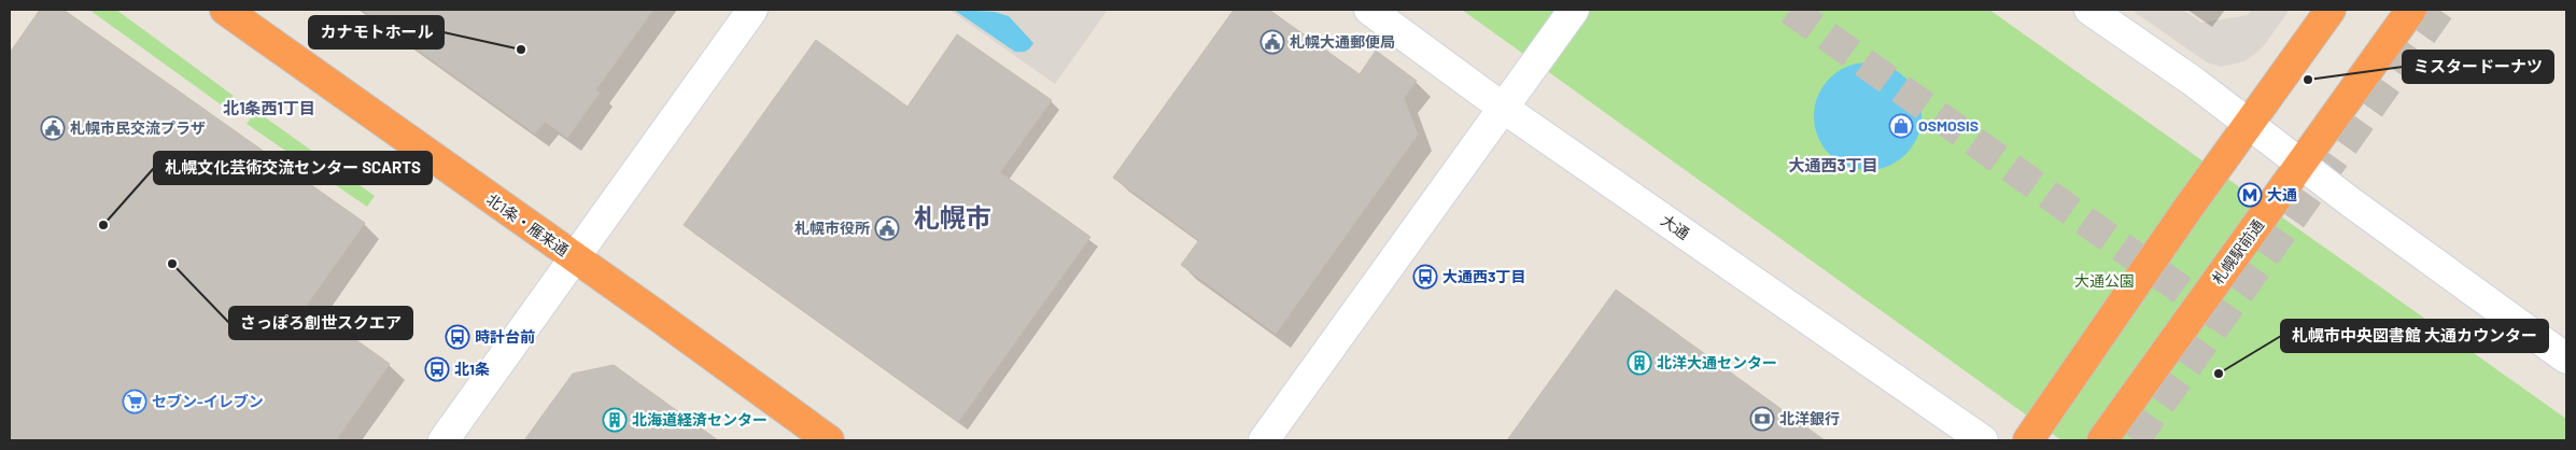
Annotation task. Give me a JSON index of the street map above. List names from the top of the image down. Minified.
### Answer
{"streets":{"highway":["北1条・雁来通","札幌駅前通"],"street":["大通"]},"districts":["北1条西1丁目","大通西3丁目","札幌市"],"parks":["大通公園"],"places":{"public building":["札幌大通郵便局","札幌市民交流プラザ","札幌市役所"],"other":["カナモトホール","ミスタードーナツ","札幌文化芸術交流センター SCARTS","さっぽろ創世スクエア","札幌市中央図書館 大通カウンター"],"shop":["OSMOSIS"],"metro station":["大通"],"bus stop":["大通西3丁目","時計台前","北1条"],"building":["北洋大通センター","北海道経済センター"],"supermarket":["セブン-イレブン"],"bank":["北洋銀行"]}}
